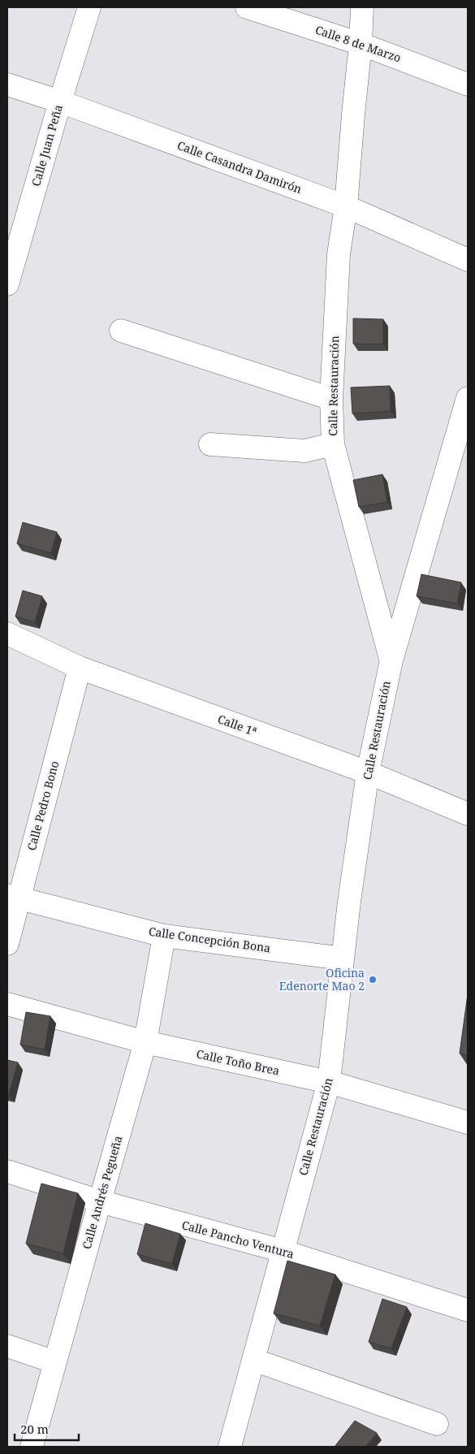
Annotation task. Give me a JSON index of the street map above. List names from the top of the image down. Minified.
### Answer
{"streets":{"street":["Calle 8 de Marzo","Calle Juan Peña","Calle Casandra Damirón","Calle Restauración","Calle 1ª","Calle Pedro Bono","Calle Concepción Bona","Calle Toño Brea","Calle Andrés Pegueña","Calle Pancho Ventura"]},"crossings":[["Calle 8 de Marzo","Calle Restauración"],["Calle Juan Peña","Calle Casandra Damirón"],["Calle Casandra Damirón","Calle Restauración"],["Calle Restauración","Calle 1ª"],["Calle Restauración","Calle Concepción Bona"],["Calle Restauración","Calle Toño Brea"],["Calle Restauración","Calle Pancho Ventura"],["Calle 1ª","Calle Pedro Bono"],["Calle Pedro Bono","Calle Concepción Bona"],["Calle Concepción Bona","Calle Andrés Pegueña"],["Calle Toño Brea","Calle Andrés Pegueña"],["Calle Andrés Pegueña","Calle Pancho Ventura"]],"places":["Oficina Edenorte Mao 2"],"scale_bar":"20 m"}
